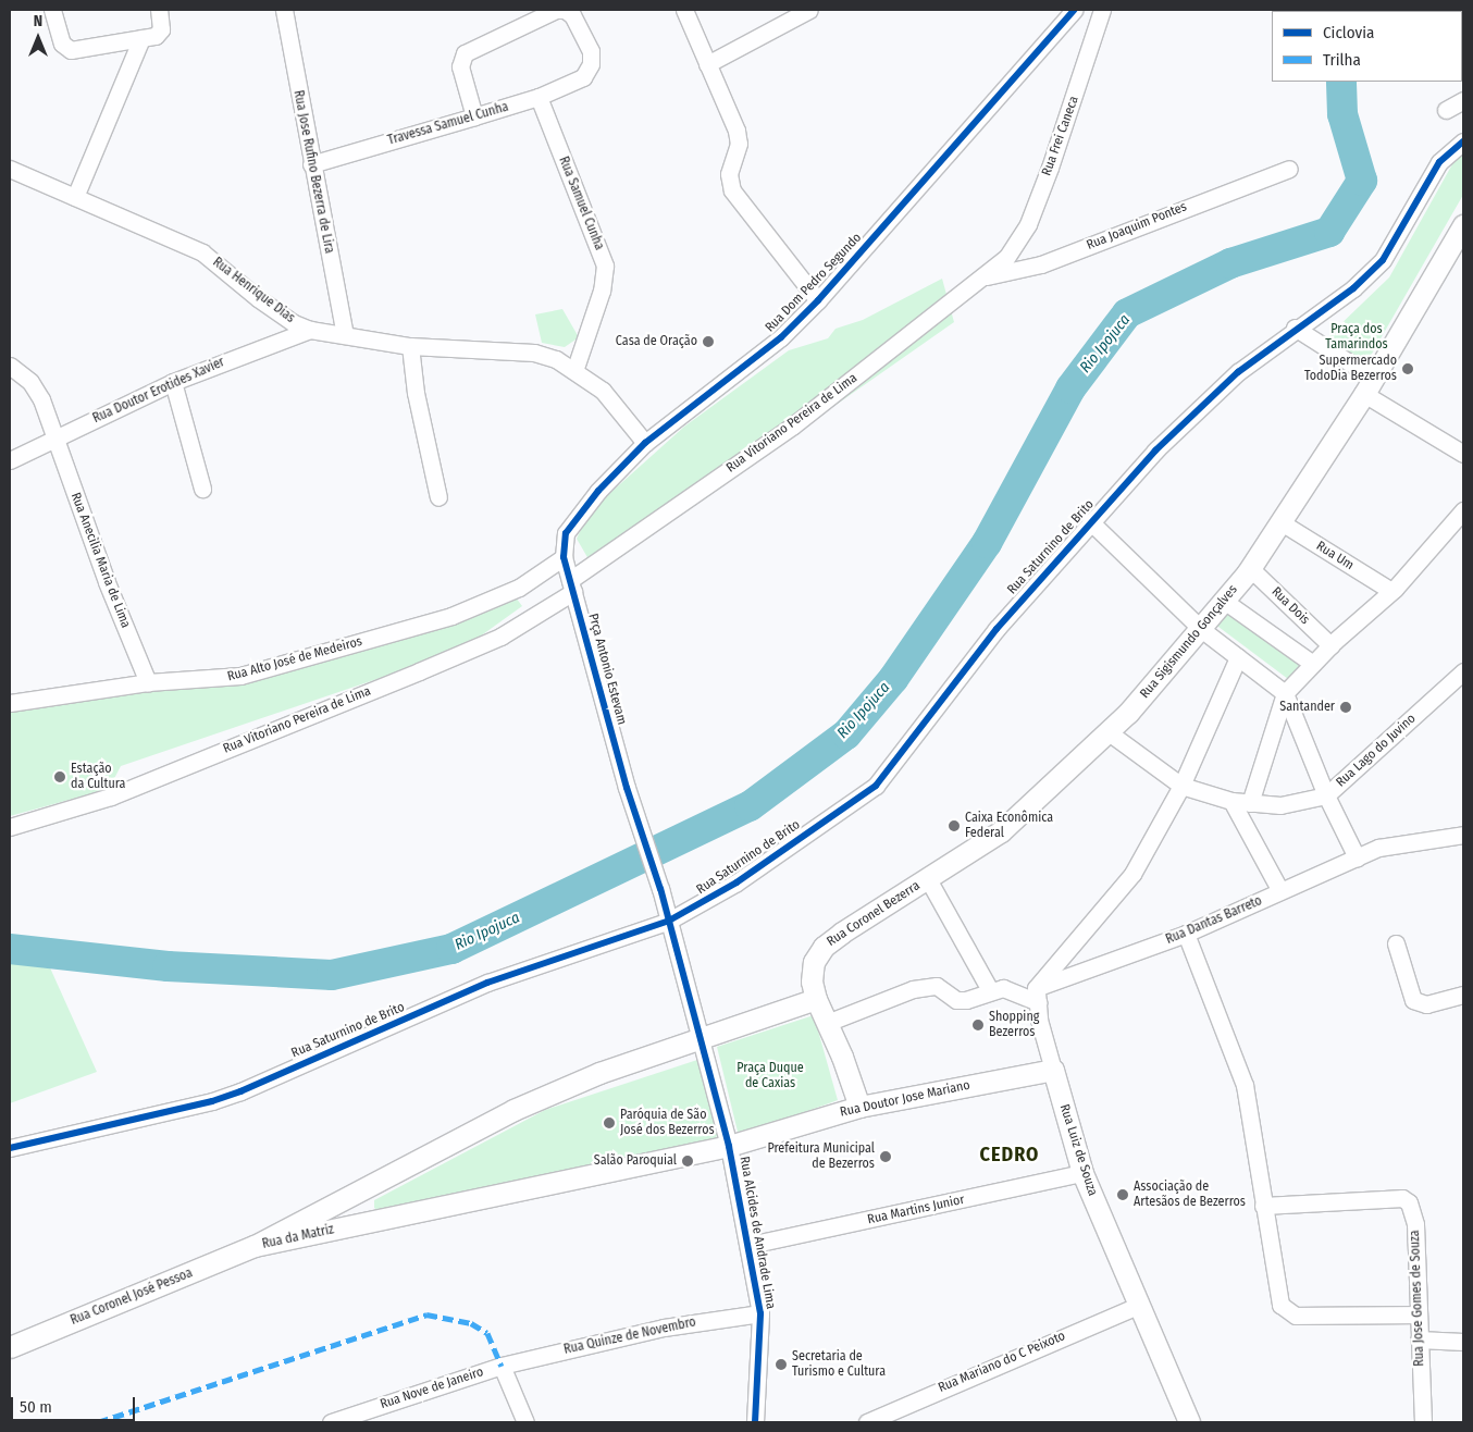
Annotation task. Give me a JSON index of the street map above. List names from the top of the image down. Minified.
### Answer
{"streets":{"main road":["Rua Sigismundo Gonçalves","Rua Coronel Bezerra","Rua Doutor Jose Mariano","Rua Luiz de Souza","Rua da Matriz","Rua Coronel José Pessoa"],"street":["Travessa Samuel Cunha","Rua Frei Caneca","Rua Jose Rufino Bezerra de Lira","Rua Samuel Cunha","Rua Joaquim Pontes","Rua Dom Pedro Segundo","Rua Henrique Dias","Rua Doutor Erotides Xavier","Rua Vitoriano Pereira de Lima","Rua Saturnino de Brito","Rua Um","Rua Anecìlia Maria de Lima","Rua Dois","Rua Alto José de Medeiros","Prça Antonio Estevam","Rua Lago do Juvino","Rua Dantas Barreto","Rua Martins Junior","Rua Alcides de Andrade Lima","Rua Jose Gomes de Souza","Rua Quinze de Novembro","Rua Mariano do C Peixoto","Rua Nove de Janeiro"]},"crossings":[["Travessa Samuel Cunha","Rua Jose Rufino Bezerra de Lira"],["Travessa Samuel Cunha","Rua Samuel Cunha"],["Rua Frei Caneca","Rua Vitoriano Pereira de Lima"],["Rua Jose Rufino Bezerra de Lira","Rua Henrique Dias"],["Rua Samuel Cunha","Rua Henrique Dias"],["Rua Joaquim Pontes","Rua Vitoriano Pereira de Lima"],["Rua Dom Pedro Segundo","Rua Alto José de Medeiros"],["Rua Dom Pedro Segundo","Prça Antonio Estevam"],["Rua Henrique Dias","Rua Doutor Erotides Xavier"],["Rua Doutor Erotides Xavier","Rua Anecìlia Maria de Lima"],["Rua Vitoriano Pereira de Lima","Prça Antonio Estevam"],["Rua Saturnino de Brito","Prça Antonio Estevam"],["Rua Um","Rua Sigismundo Gonçalves"],["Rua Anecìlia Maria de Lima","Rua Alto José de Medeiros"],["Rua Dois","Rua Sigismundo Gonçalves"],["Rua Sigismundo Gonçalves","Rua Lago do Juvino"],["Rua Sigismundo Gonçalves","Rua Coronel Bezerra"],["Rua Alto José de Medeiros","Prça Antonio Estevam"],["Prça Antonio Estevam","Rua da Matriz"],["Rua Dantas Barreto","Rua Luiz de Souza"],["Rua Doutor Jose Mariano","Rua Luiz de Souza"],["Rua Doutor Jose Mariano","Rua Alcides de Andrade Lima"],["Rua Doutor Jose Mariano","Rua da Matriz"],["Rua Luiz de Souza","Rua Martins Junior"],["Rua Luiz de Souza","Rua Mariano do C Peixoto"],["Rua Martins Junior","Rua Alcides de Andrade Lima"],["Rua Alcides de Andrade Lima","Rua da Matriz"],["Rua Alcides de Andrade Lima","Rua Quinze de Novembro"],["Rua da Matriz","Rua Coronel José Pessoa"],["Rua Quinze de Novembro","Rua Nove de Janeiro"]],"districts":["CEDRO"],"water":["Rio Ipojuca"],"parks":["Praça dos Tamarindos","Praça Duque de Caxias"],"places":["Casa de Oração","Supermercado TodoDia Bezerros","Santander","Estação da Cultura","Caixa Econômica Federal","Shopping Bezerros","Paróquia de São José dos Bezerros","Prefeitura Municipal de Bezerros","Salão Paroquial","Associação de Artesãos de Bezerros","Secretaria de Turismo e Cultura"],"legend":["Ciclovia","Trilha"],"scale_bar":"50 m","north":"top"}
